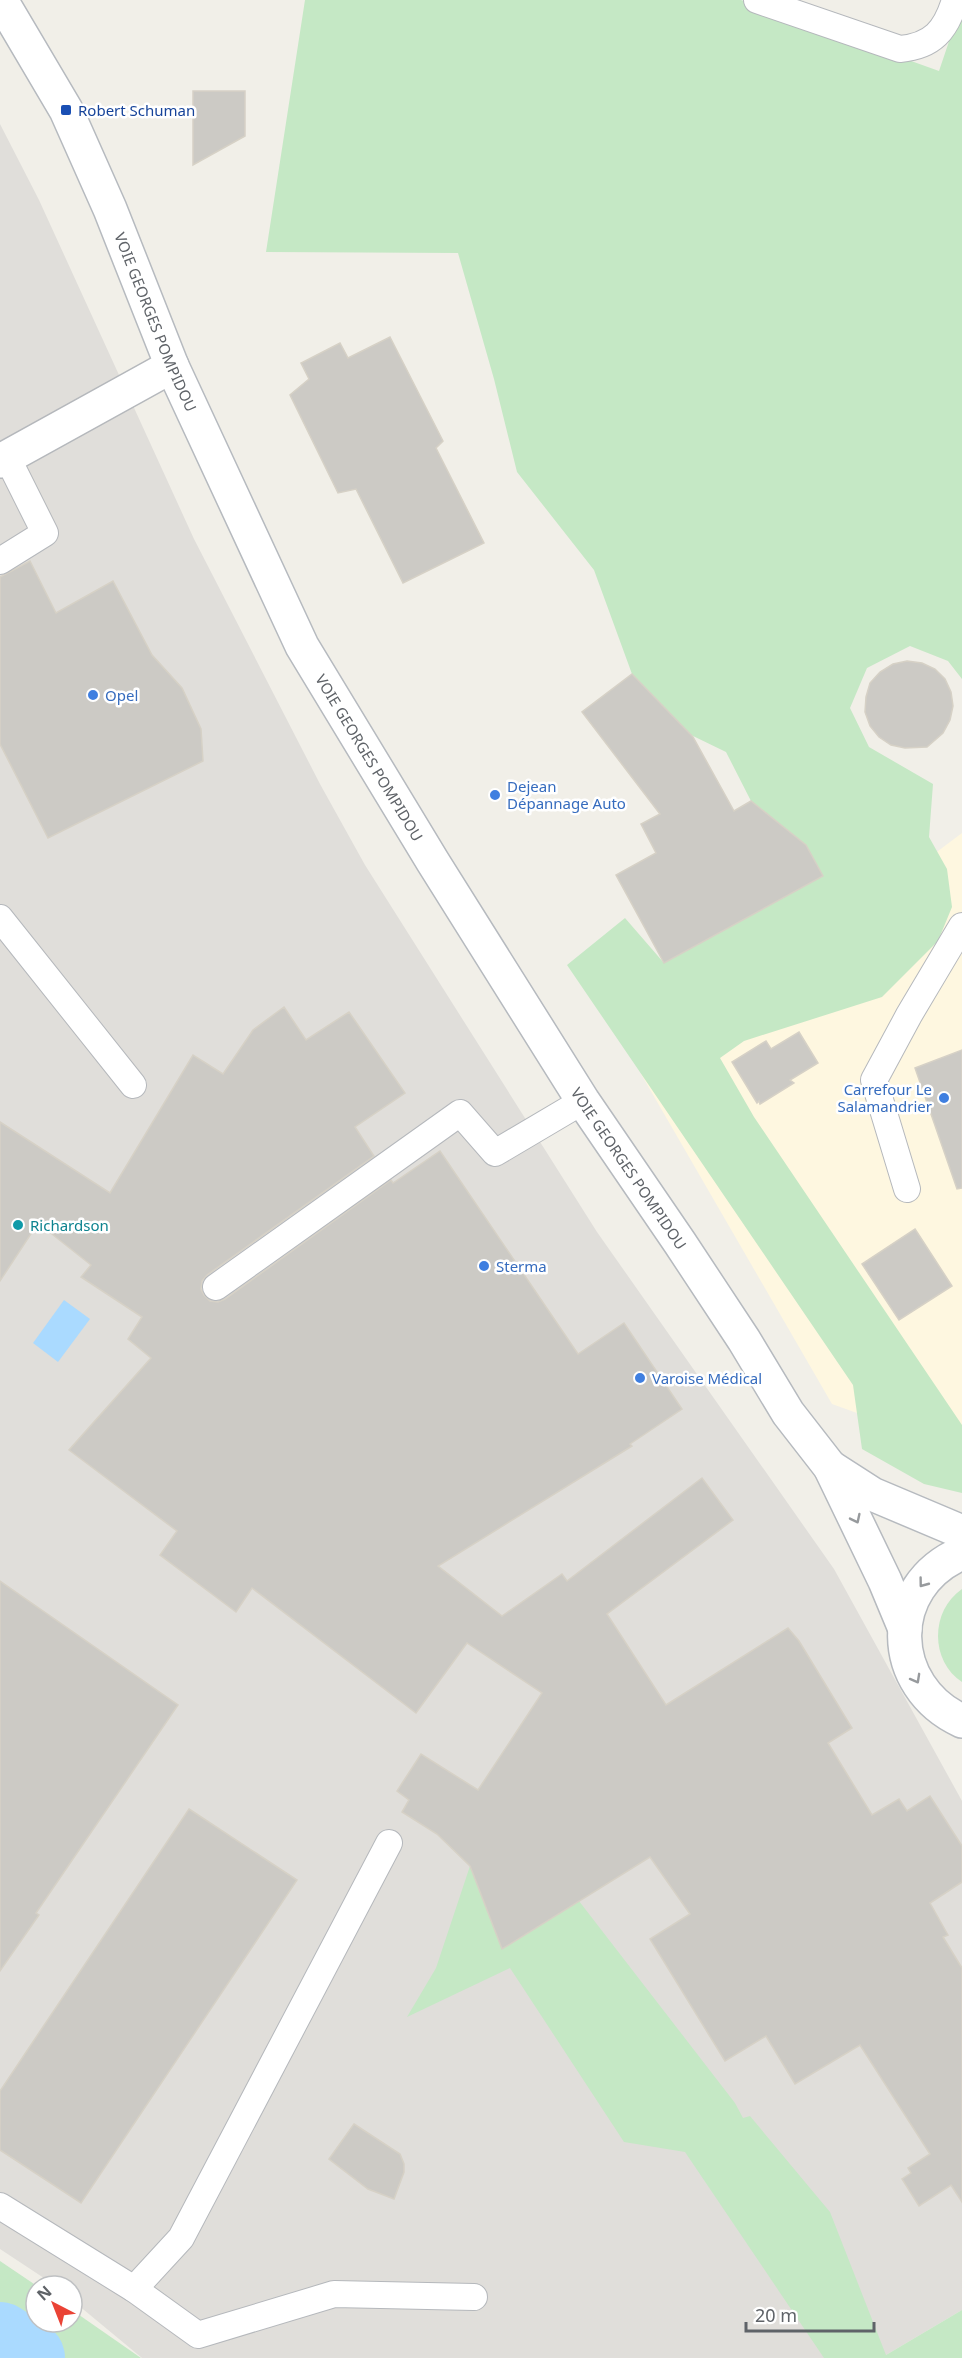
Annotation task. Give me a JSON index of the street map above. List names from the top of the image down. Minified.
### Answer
{"streets":{"main road":["VOIE GEORGES POMPIDOU"]},"places":{"transit":["Robert Schuman"],"other":["Opel","Dejean Dépannage Auto","Carrefour Le Salamandrier","Richardson","Sterma","Varoise Médical"]},"scale_bar":"20 m","north":"top left"}
